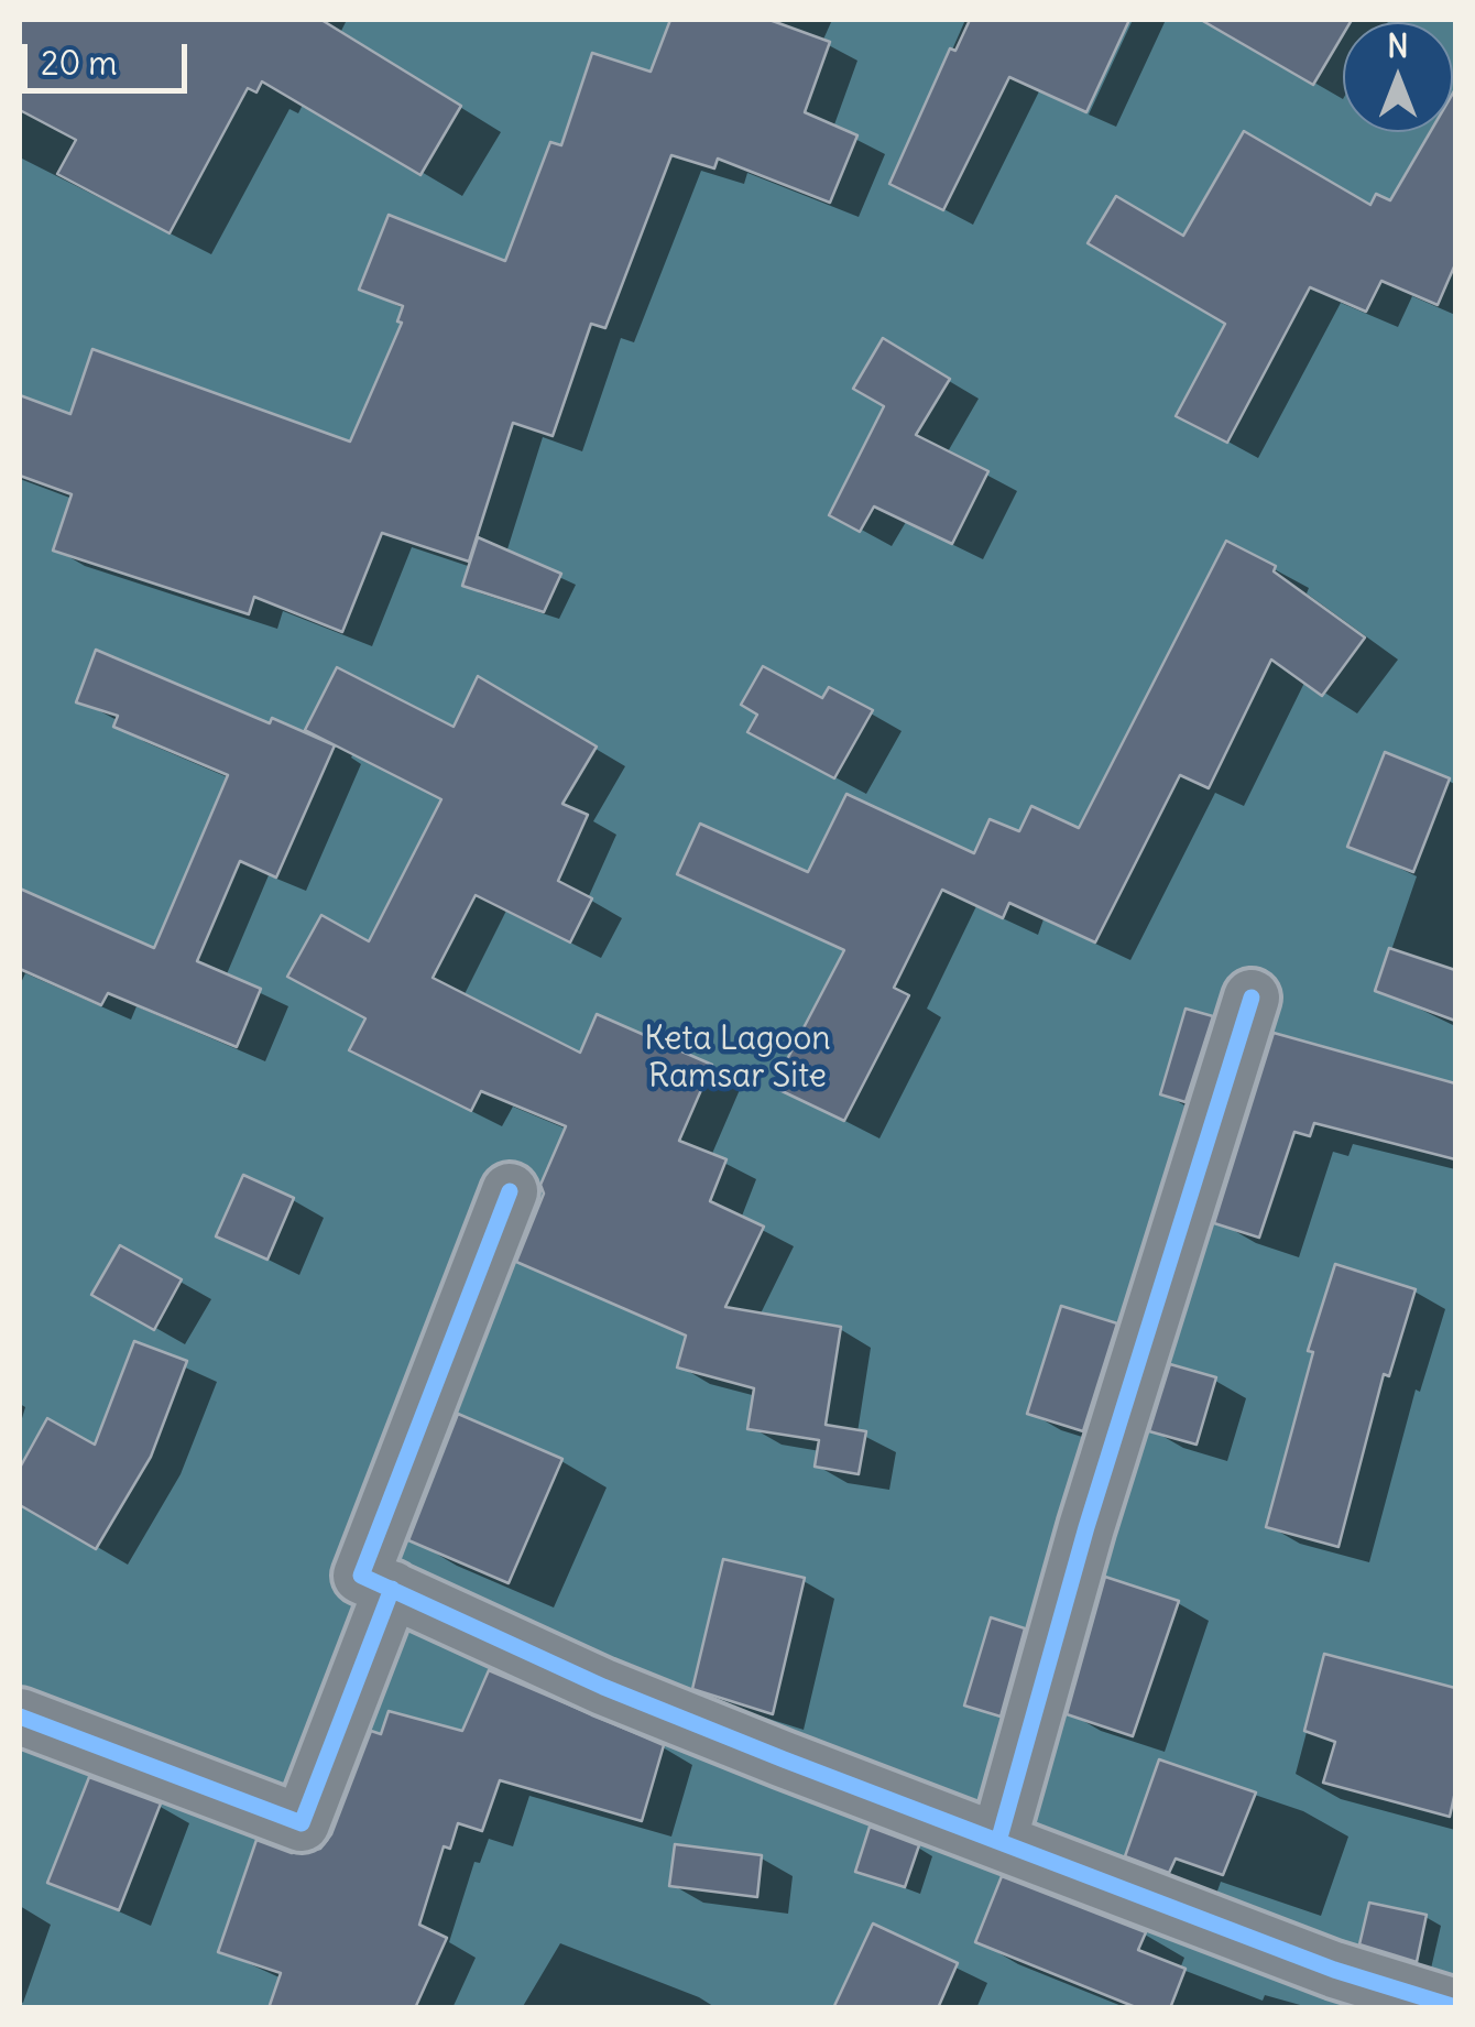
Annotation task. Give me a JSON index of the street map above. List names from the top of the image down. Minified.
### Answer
{"parks":["Keta Lagoon Ramsar Site"],"scale_bar":"20 m","north":"top"}
